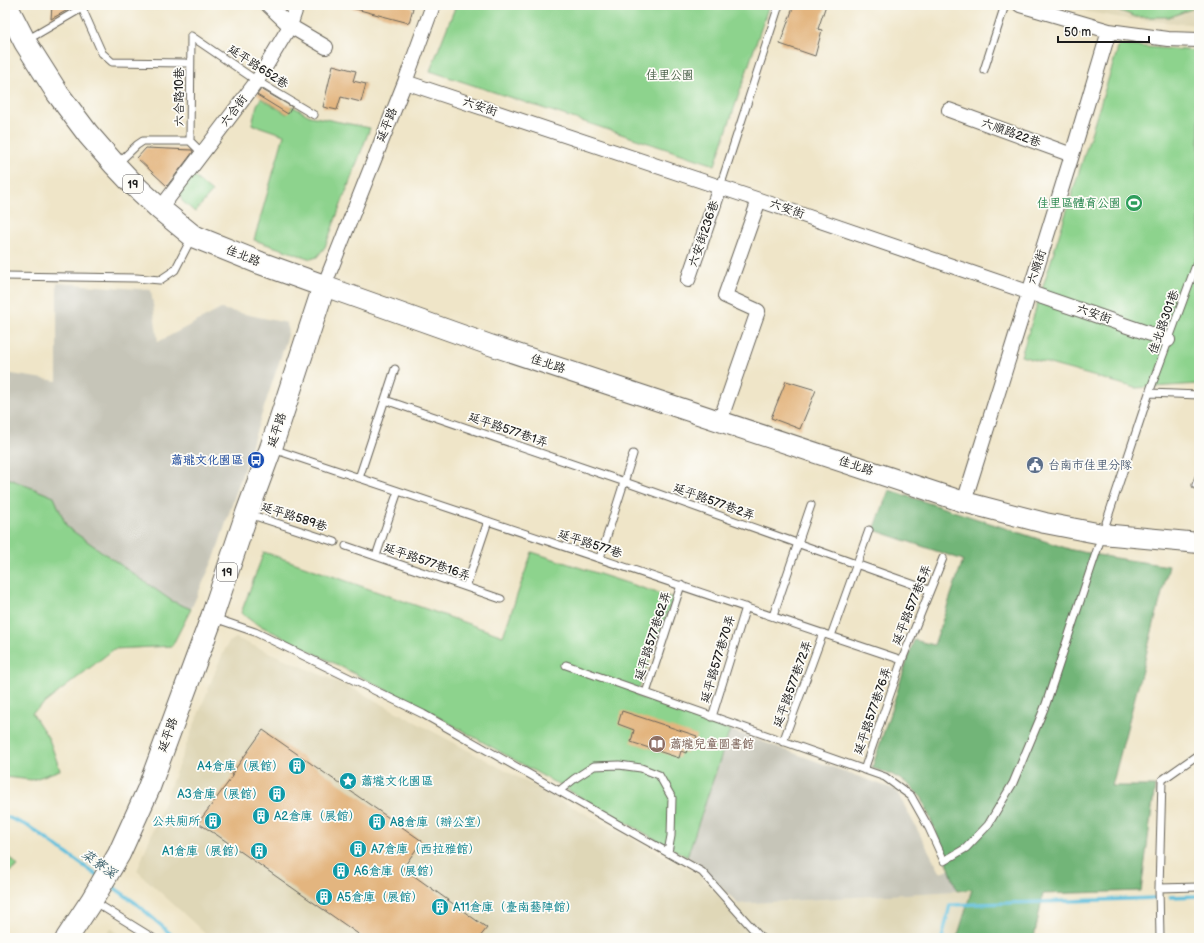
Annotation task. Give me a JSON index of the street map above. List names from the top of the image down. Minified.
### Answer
{"streets":{"main road":["延平路","19","佳北路"],"street":["六安街","六合街","六順路22巷","六安街236巷","六順街"],"lane":["延平路652巷","六合路10巷","佳北路301巷","延平路577巷1弄","延平路577巷2弄","延平路589巷","延平路577巷","延平路577巷16弄","延平路577巷5弄","延平路577巷62弄","延平路577巷70弄","延平路577巷72弄","延平路577巷76弄"]},"crossings":[["延平路652巷","六合路10巷"],["延平路652巷","六合街"],["六合路10巷","六合街"],["六安街","延平路"],["六安街","六安街236巷"],["六安街","六順街"],["六安街","佳北路301巷"],["六合街","佳北路"],["延平路","19"],["延平路","佳北路"],["延平路","延平路589巷"],["延平路","延平路577巷"],["六順路22巷","六順街"],["佳北路","六順街"],["佳北路","佳北路301巷"],["佳北路301巷","延平路577巷76弄"],["延平路577巷1弄","延平路577巷2弄"],["延平路577巷2弄","延平路577巷5弄"],["延平路577巷","延平路577巷5弄"],["延平路577巷","延平路577巷62弄"],["延平路577巷","延平路577巷70弄"],["延平路577巷","延平路577巷72弄"],["延平路577巷","延平路577巷76弄"],["延平路577巷5弄","延平路577巷76弄"]],"water":["菜寮溪"],"parks":["佳里公園"],"places":{"sports":["佳里區體育公園"],"bus stop":["蕭瓏文化園區"],"public building":["台南市佳里分隊"],"library":["蕭壠兒童圖書館"],"building":["A4倉庫（展館）","A3倉庫（展館）","A2倉庫（展館）","公共廁所","A8倉庫（辦公室）","A7倉庫（西拉雅館）","A1倉庫（展館）","A6倉庫（展館）","A5倉庫（展館）","A11倉庫（臺南藝陣館）"],"place":["蕭壠文化園區"]},"scale_bar":"50 m"}
